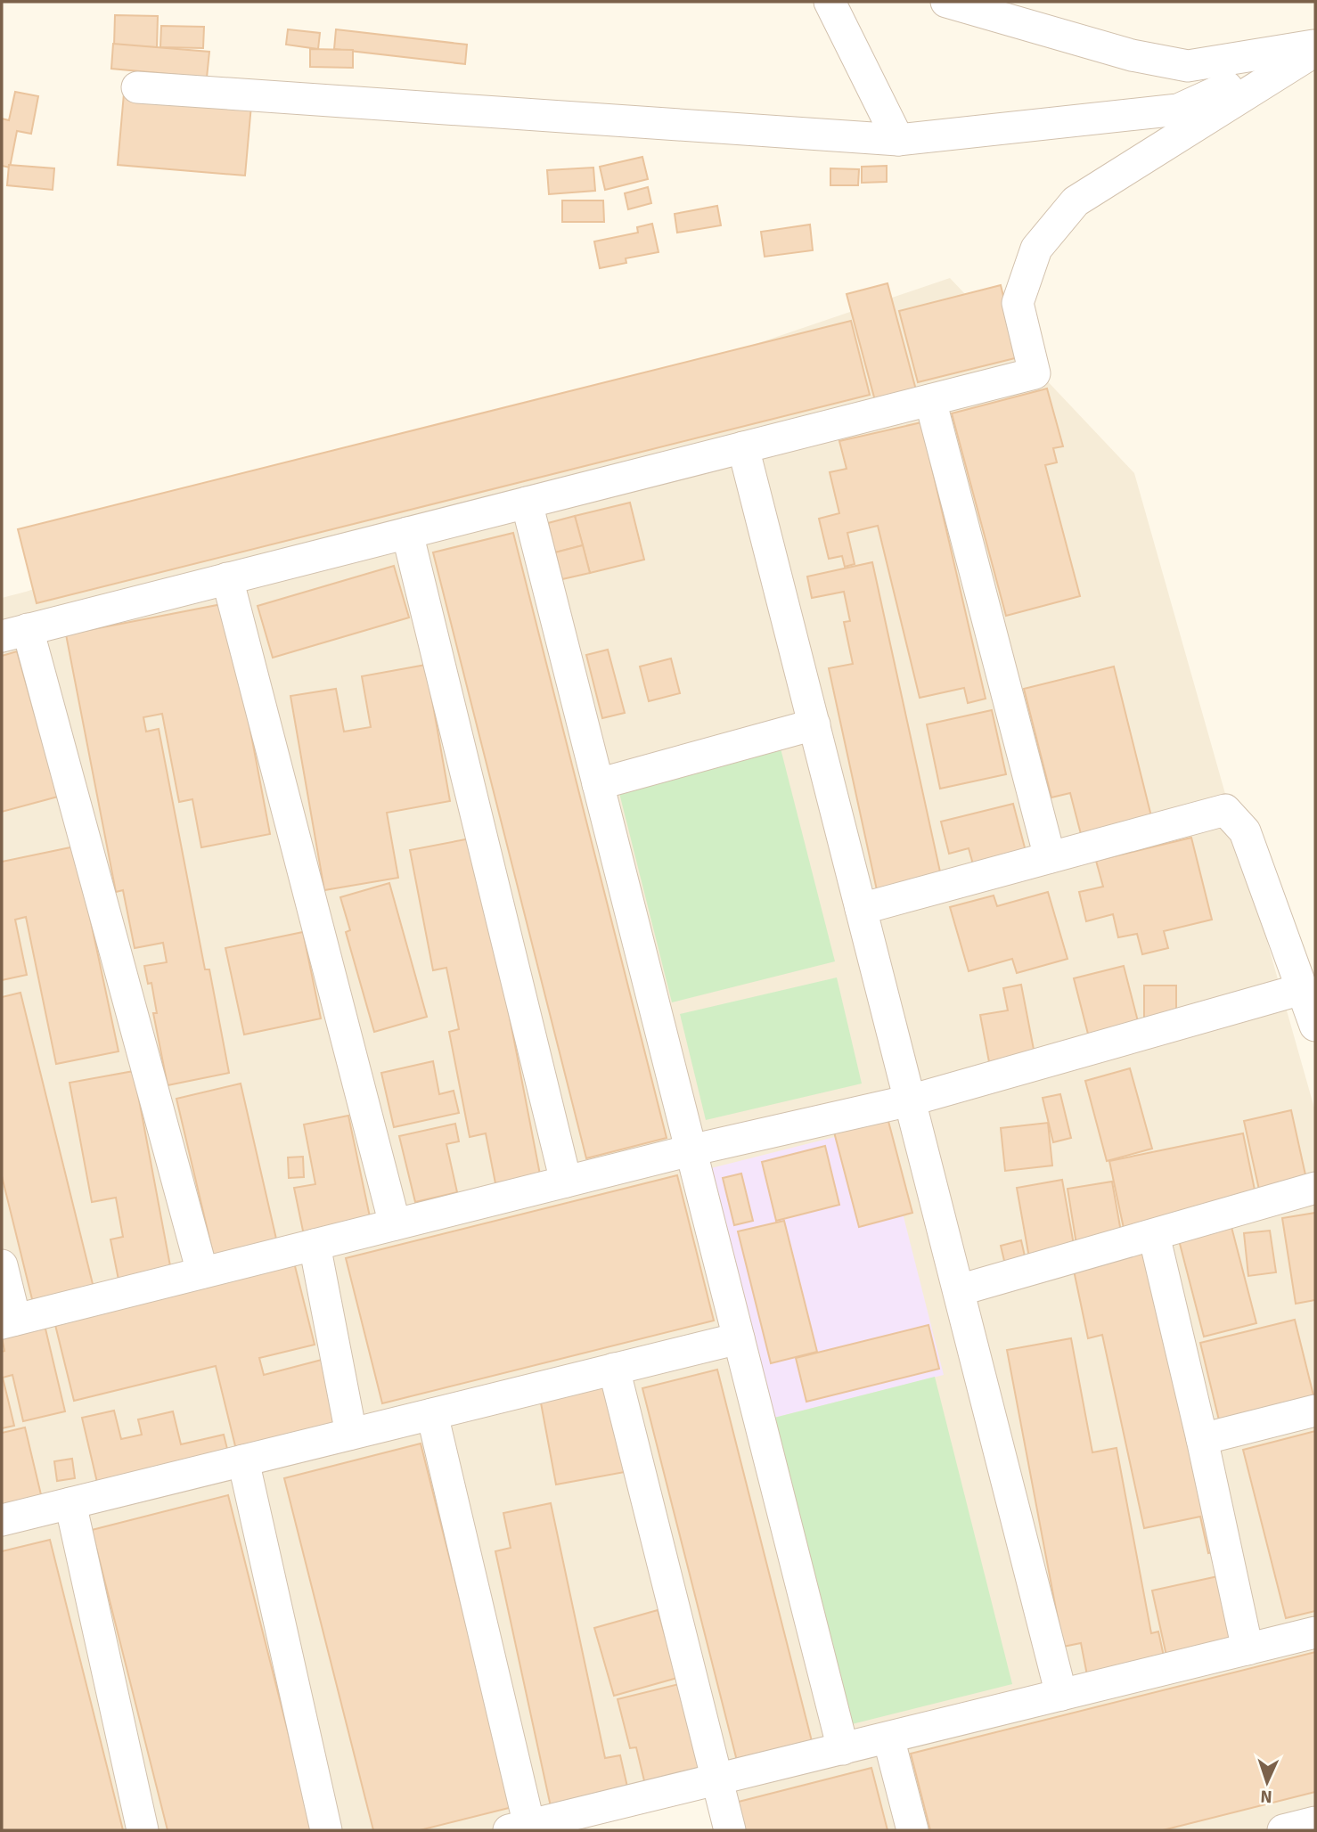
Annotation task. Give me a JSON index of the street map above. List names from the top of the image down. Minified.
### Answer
{"north":"bottom"}
